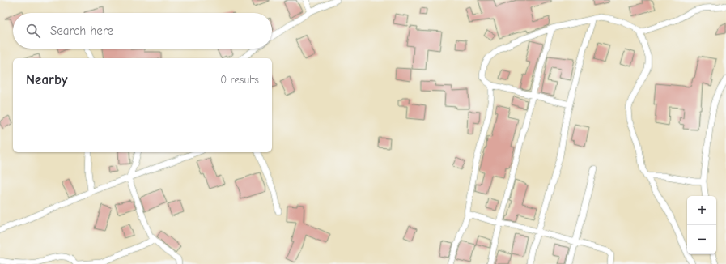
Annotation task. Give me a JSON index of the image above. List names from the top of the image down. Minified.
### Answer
{"page":{"search":"Search here","heading":["Nearby","0 results"],"map_buttons":["+","−"]}}
